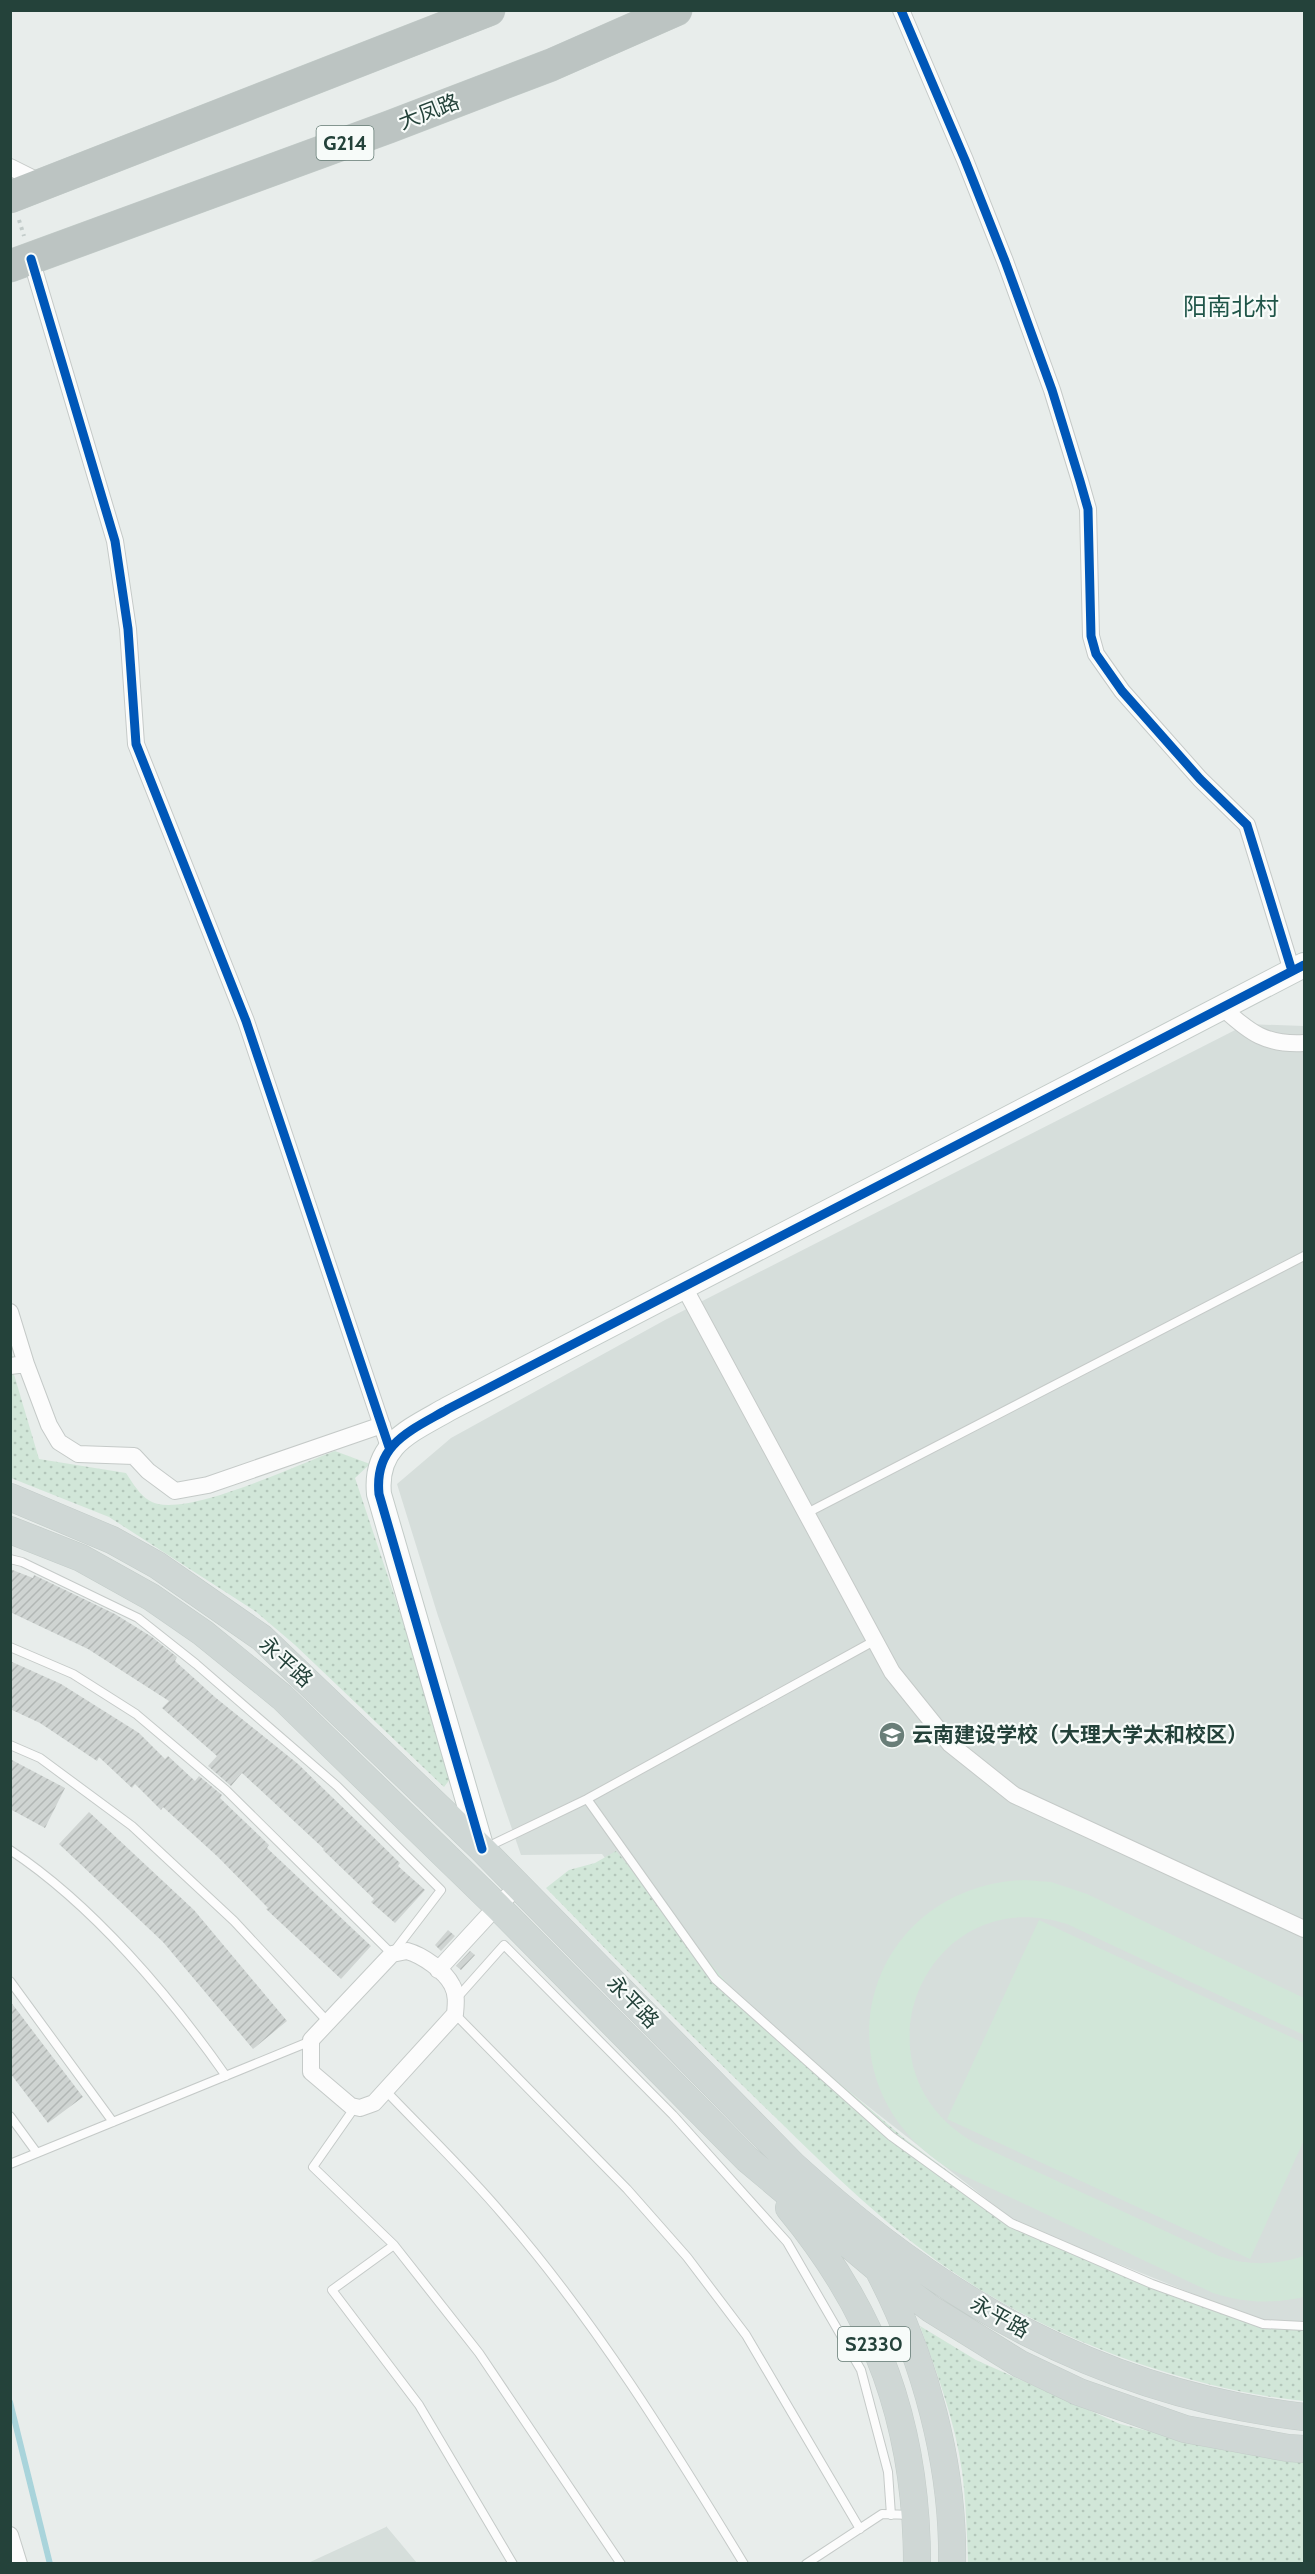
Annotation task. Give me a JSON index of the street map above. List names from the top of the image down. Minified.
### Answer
{"streets":{"highway":["大凤路","G214"],"main road":["永平路","S2330"]},"crossings":[["永平路","S2330"]],"districts":["阳南北村"],"places":{"school or university":["云南建设学校（大理大学太和校区）"]}}
